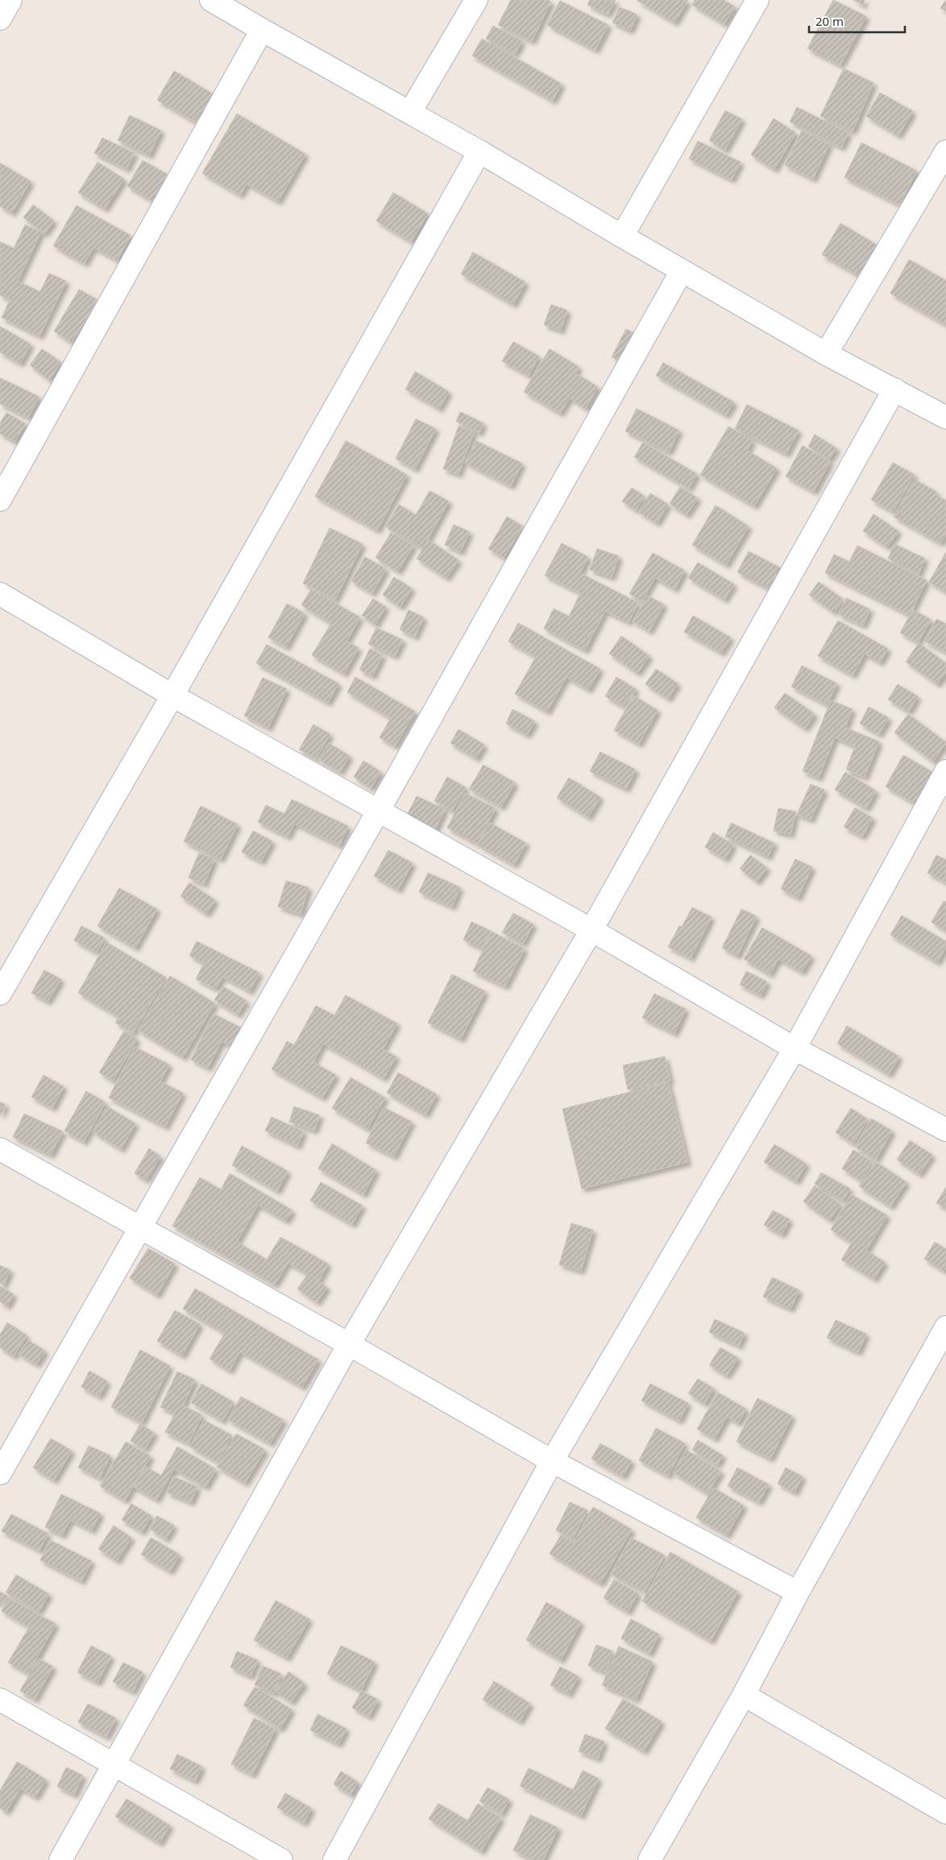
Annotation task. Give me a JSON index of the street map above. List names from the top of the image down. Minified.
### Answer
{"scale_bar":"20 m"}
